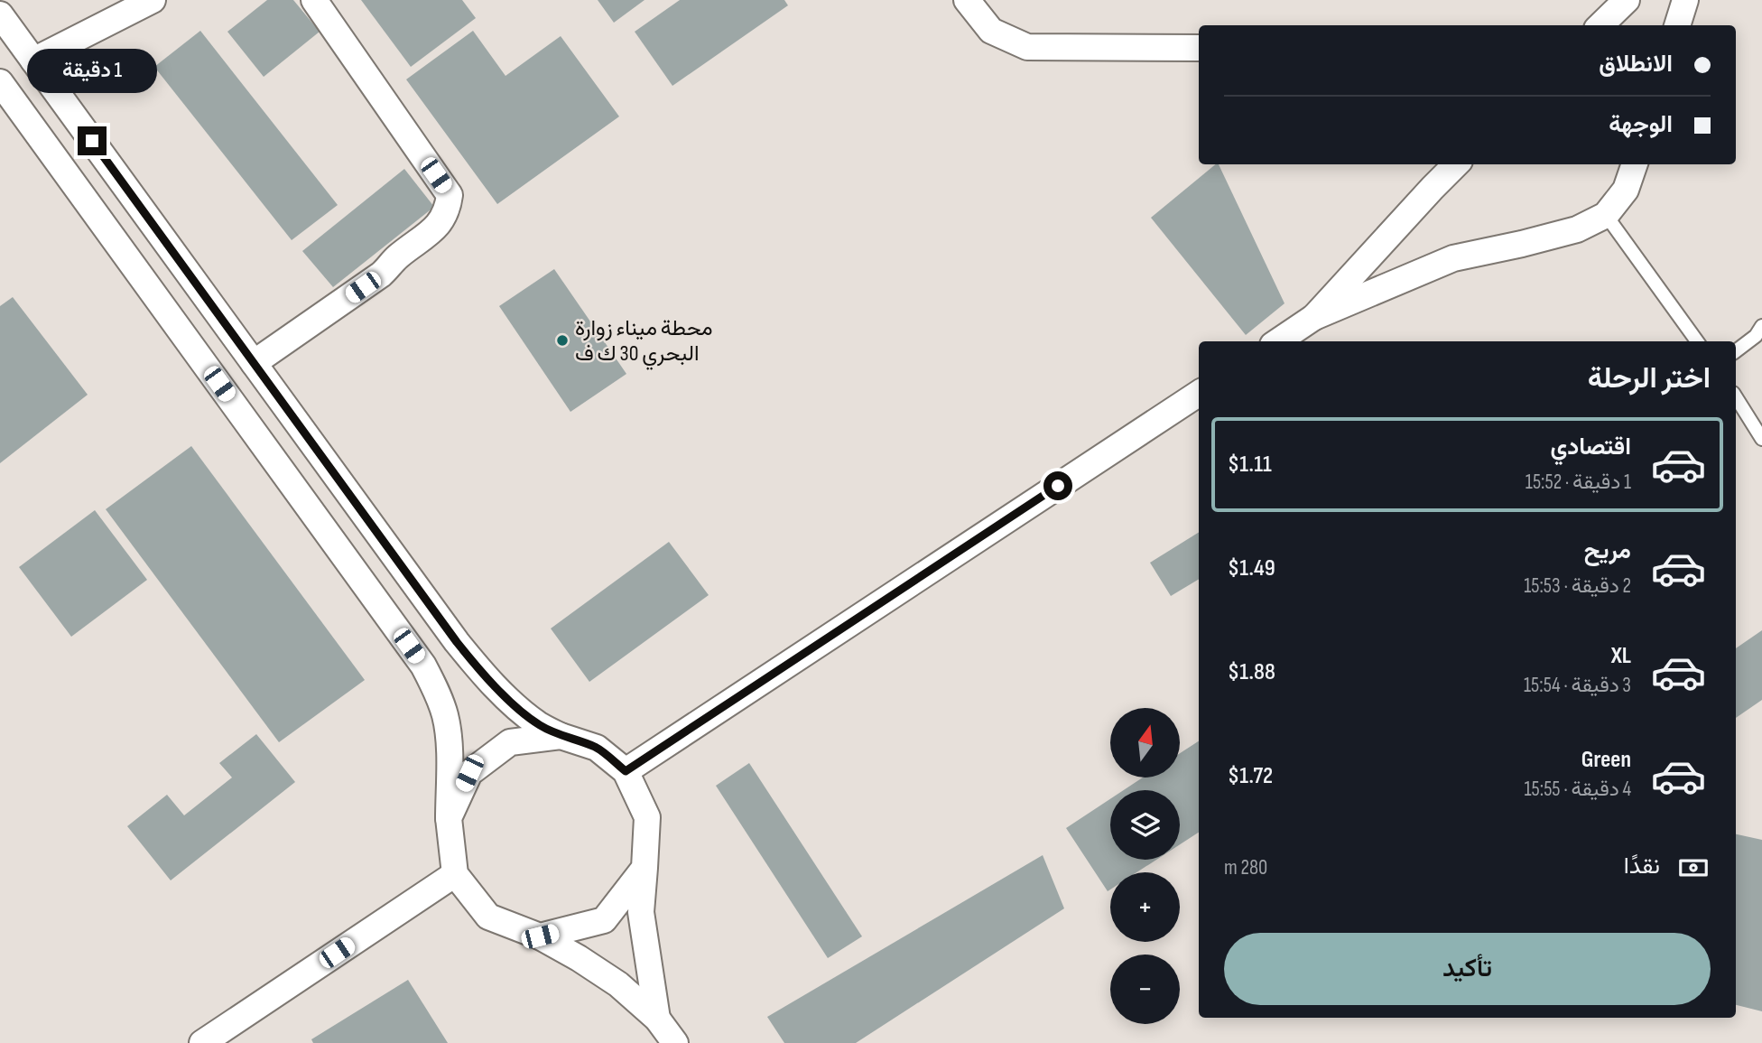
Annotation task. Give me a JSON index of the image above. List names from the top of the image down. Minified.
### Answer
{"places":["محطة ميناء زوارة البحري 30 ك ف"],"north":"top","page":{"banner":["الانطلاق","الوجهة"],"bubble":"1 دقيقة","heading":"اختر الرحلة","list":[{"name":"اقتصادي","note":"1 دقيقة · 15:52","value":"$1.11"},{"name":"مريح","note":"2 دقيقة · 15:53","value":"$1.49"},{"name":"XL","note":"3 دقيقة · 15:54","value":"$1.88"},{"name":"Green","note":"4 دقيقة · 15:55","value":"$1.72"}],"map_buttons":["+","−"],"pay":["نقدًا","280 m"],"buttons":"تأكيد"}}
